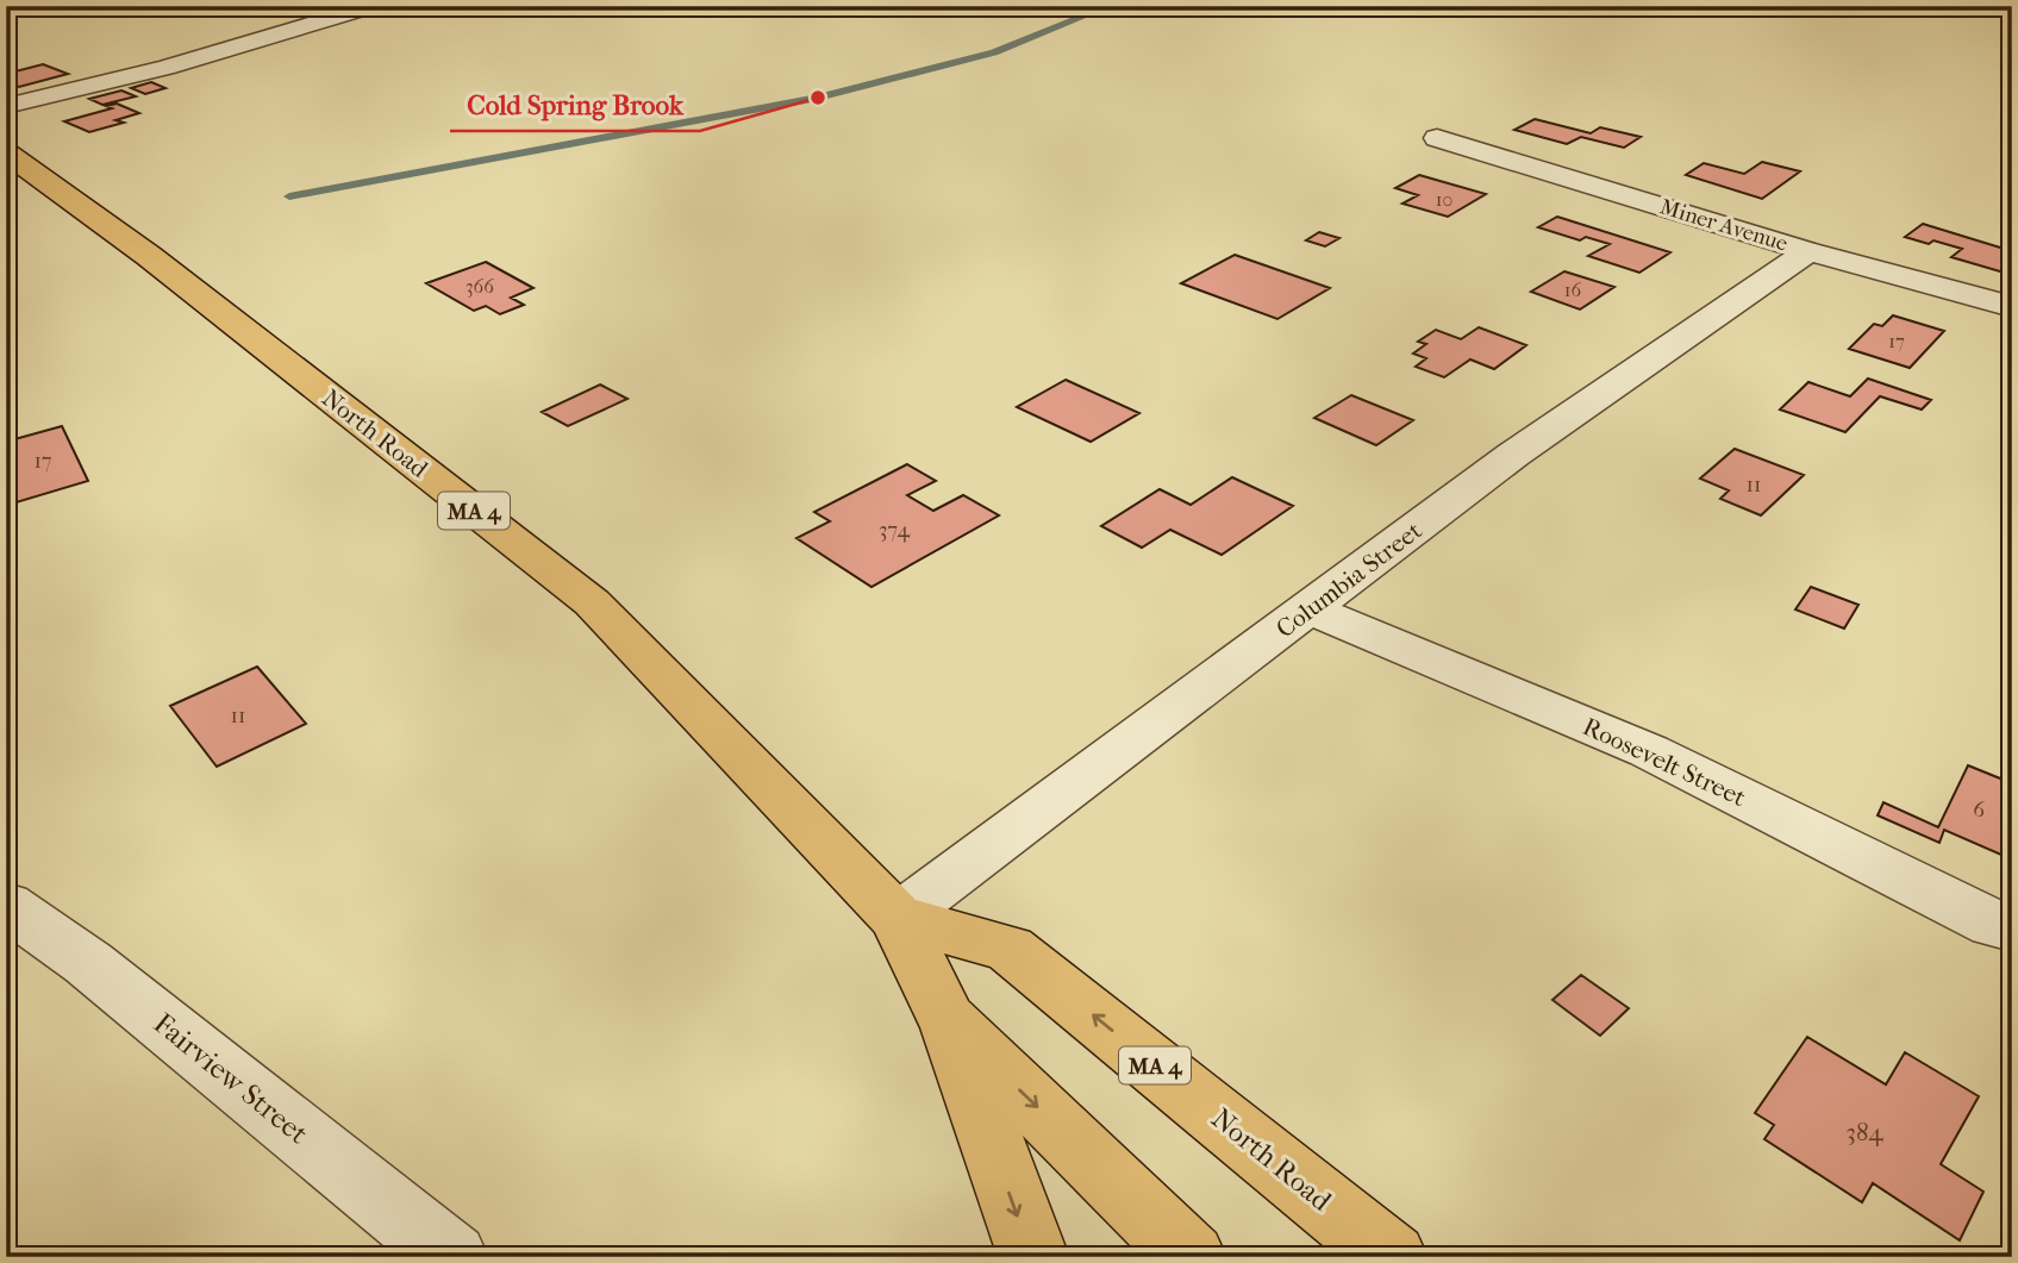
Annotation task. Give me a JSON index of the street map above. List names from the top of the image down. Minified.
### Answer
{"streets":{"main road":["North Road","MA 4"],"street":["Miner Avenue","Columbia Street","Roosevelt Street","Fairview Street"]},"crossings":[["Miner Avenue","Columbia Street"],["North Road","Columbia Street"],["Columbia Street","Roosevelt Street"]],"places":["Cold Spring Brook"],"house_numbers":["10","366","16","17","17","11","374","11","6","384"]}
